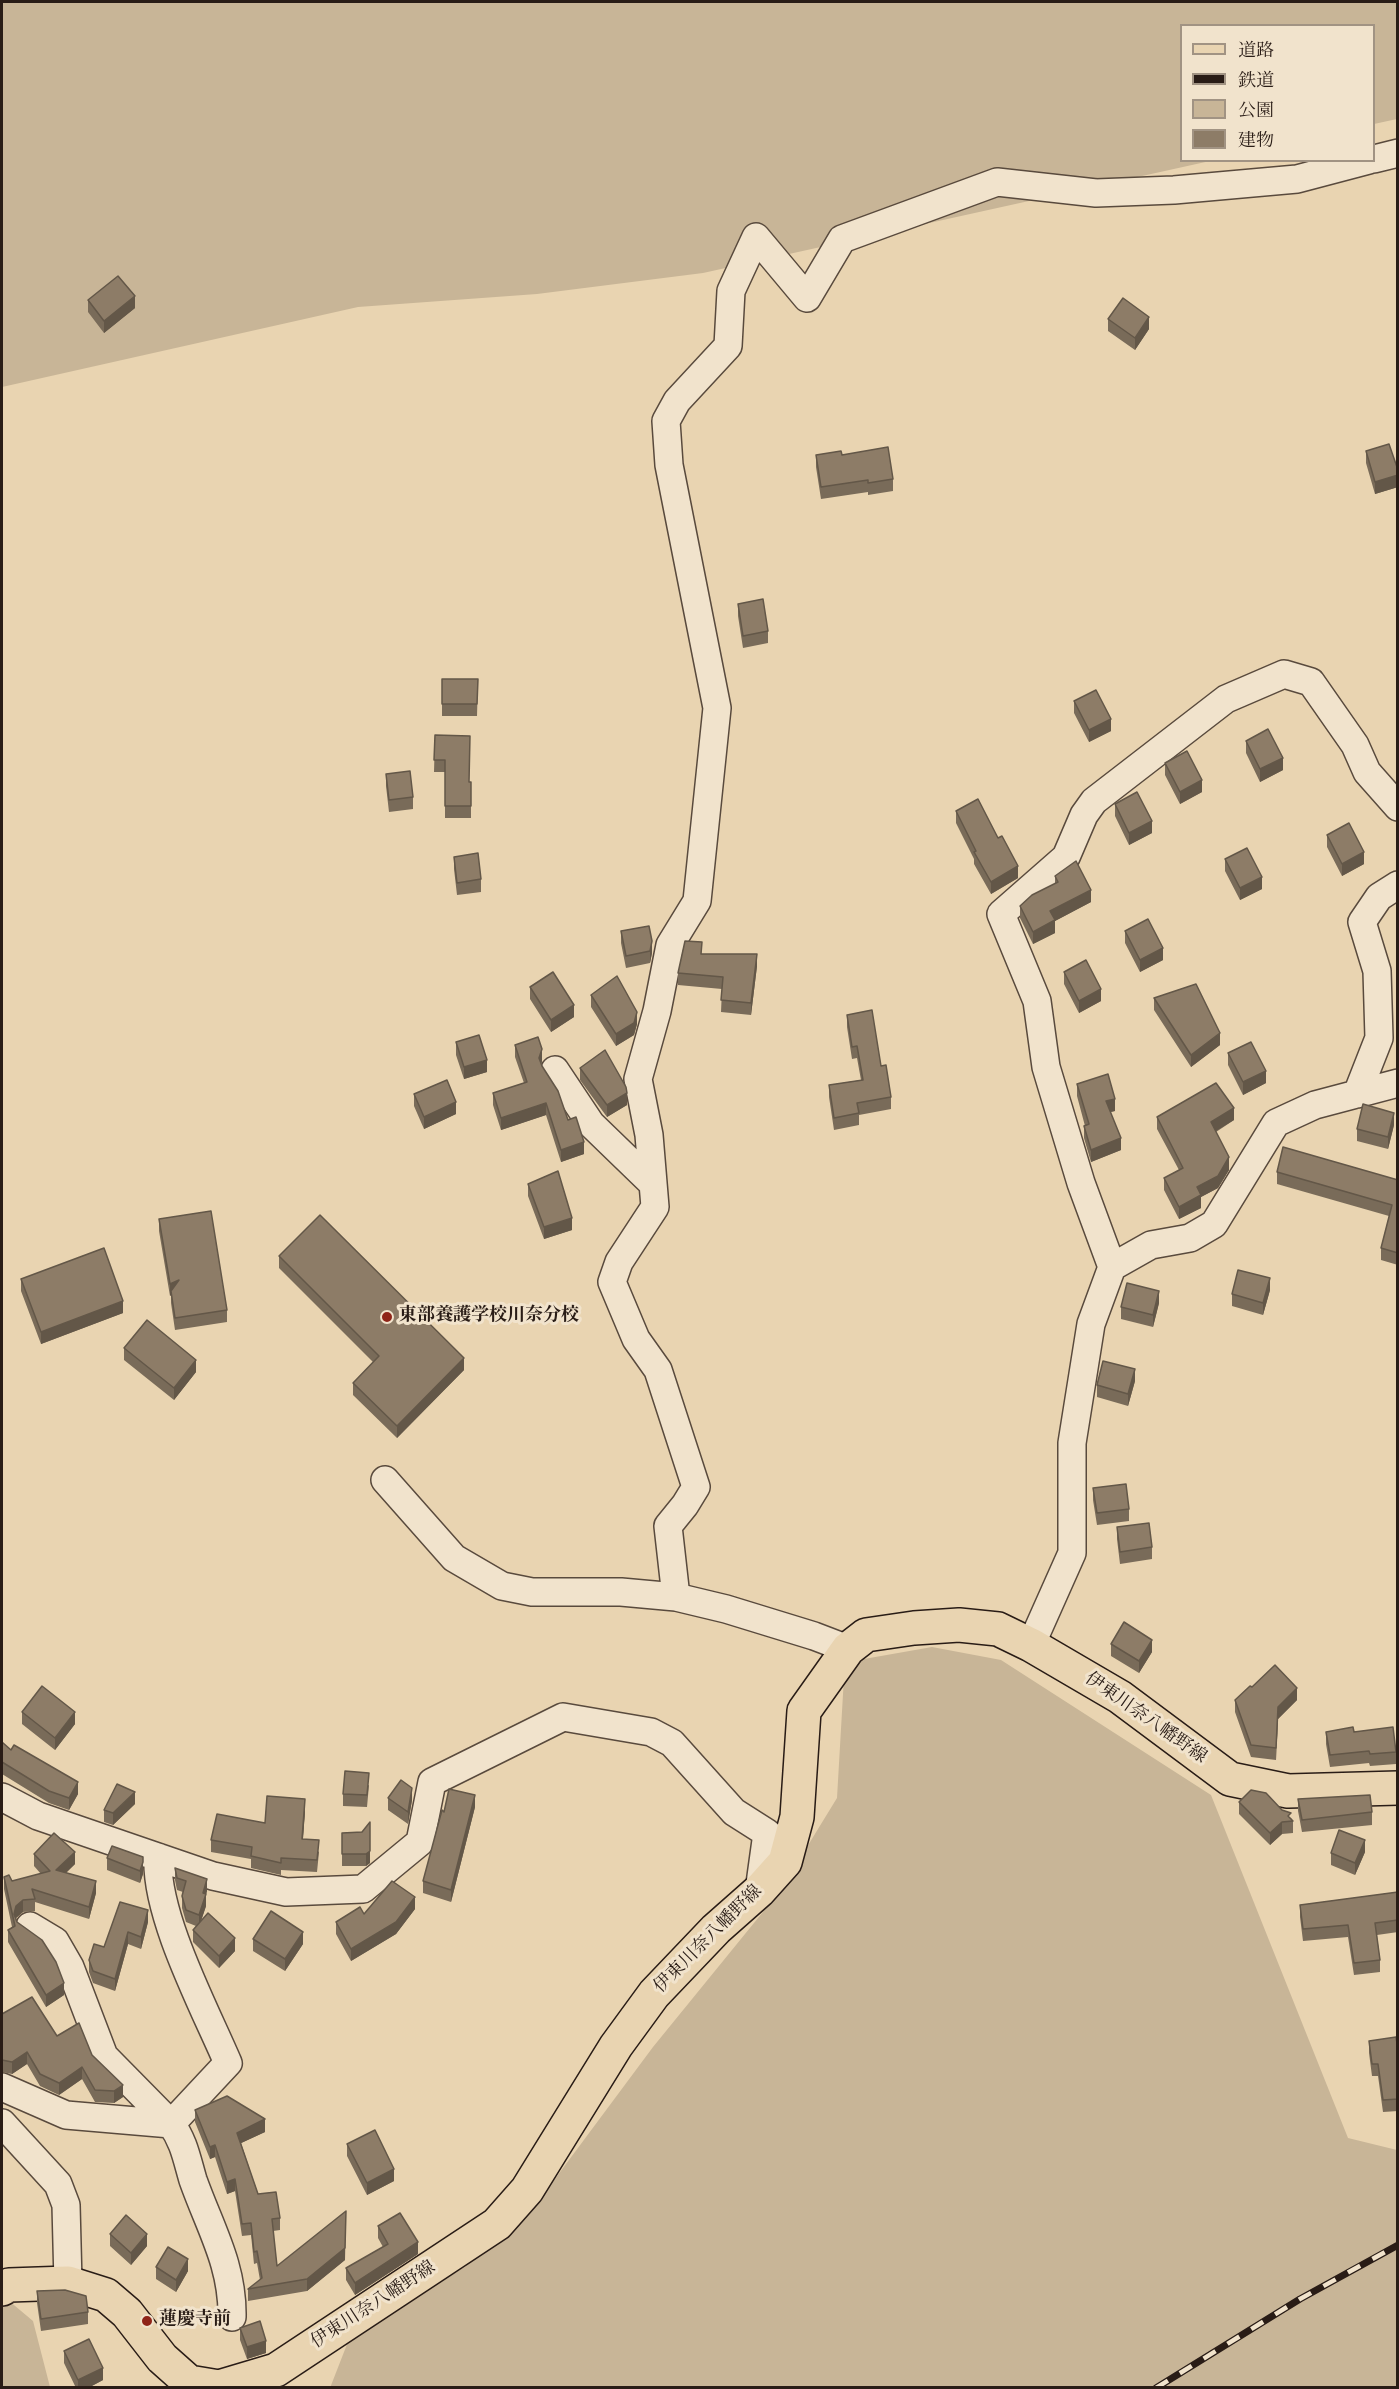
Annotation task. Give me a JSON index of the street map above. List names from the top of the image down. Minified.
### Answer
{"streets":{"main road":["伊東川奈八幡野線"]},"places":["東部養護学校川奈分校","蓮慶寺前"],"legend":["道路","鉄道","公園","建物"]}
